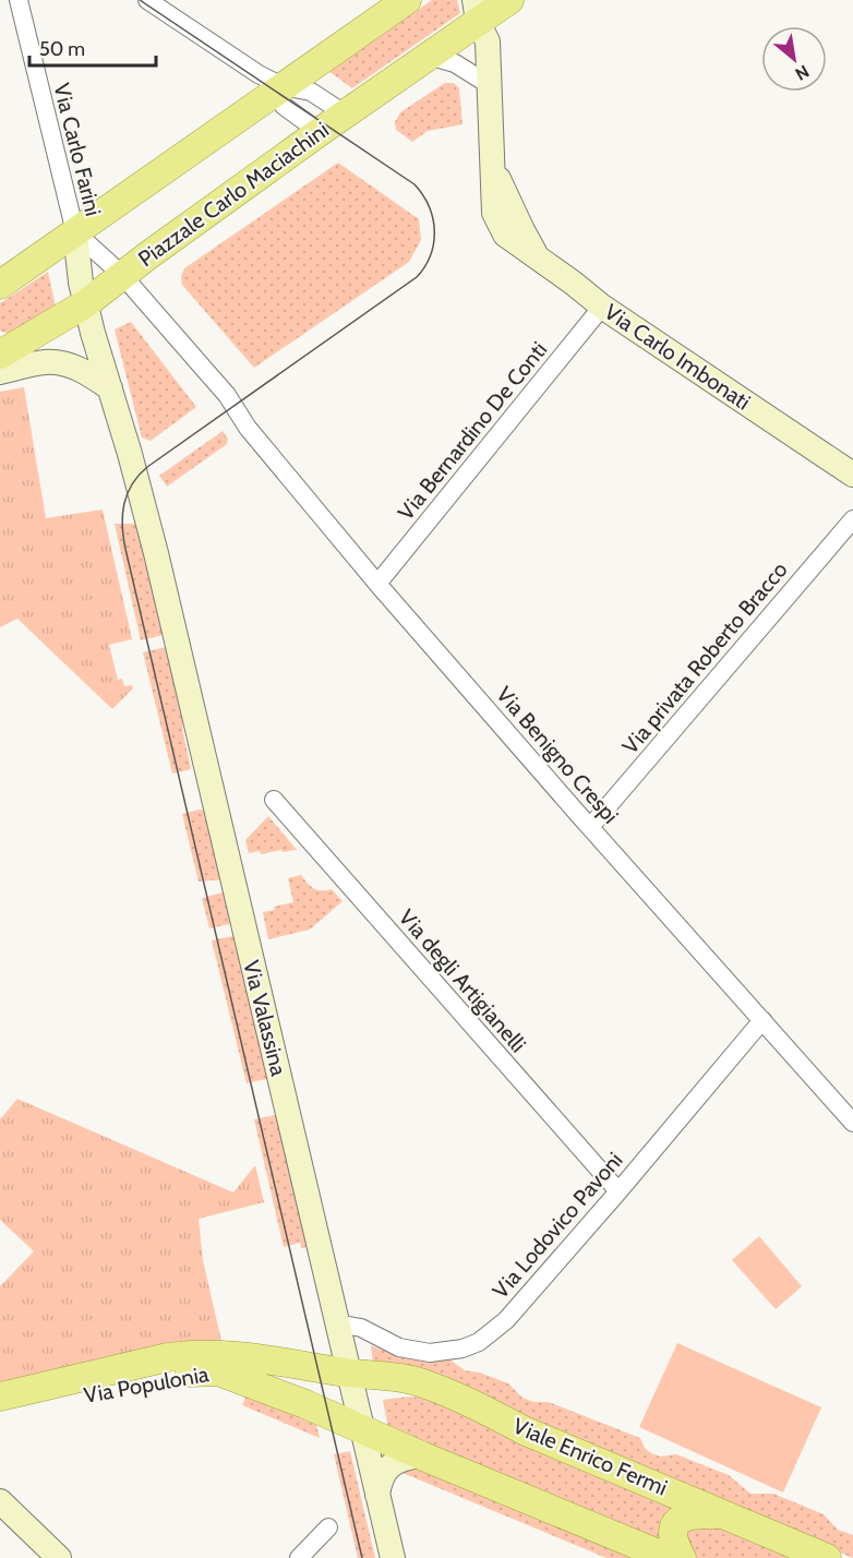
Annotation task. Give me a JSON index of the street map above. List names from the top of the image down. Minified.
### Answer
{"streets":{"main road":["Piazzale Carlo Maciachini","Via Carlo Imbonati","Via Valassina","Via Populonia","Viale Enrico Fermi"],"street":["Via Carlo Farini","Via Bernardino De Conti","Via privata Roberto Bracco","Via Benigno Crespi","Via degli Artigianelli","Via Lodovico Pavoni"]},"crossings":[["Via Carlo Farini","Piazzale Carlo Maciachini"],["Piazzale Carlo Maciachini","Via Benigno Crespi"],["Piazzale Carlo Maciachini","Via Valassina"],["Via Carlo Imbonati","Via Bernardino De Conti"],["Via Bernardino De Conti","Via Benigno Crespi"],["Via privata Roberto Bracco","Via Benigno Crespi"],["Via Benigno Crespi","Via Lodovico Pavoni"],["Via degli Artigianelli","Via Lodovico Pavoni"],["Via Valassina","Via Lodovico Pavoni"],["Via Valassina","Via Populonia"],["Via Valassina","Viale Enrico Fermi"],["Via Populonia","Viale Enrico Fermi"]],"scale_bar":"50 m","north":"bottom right"}
